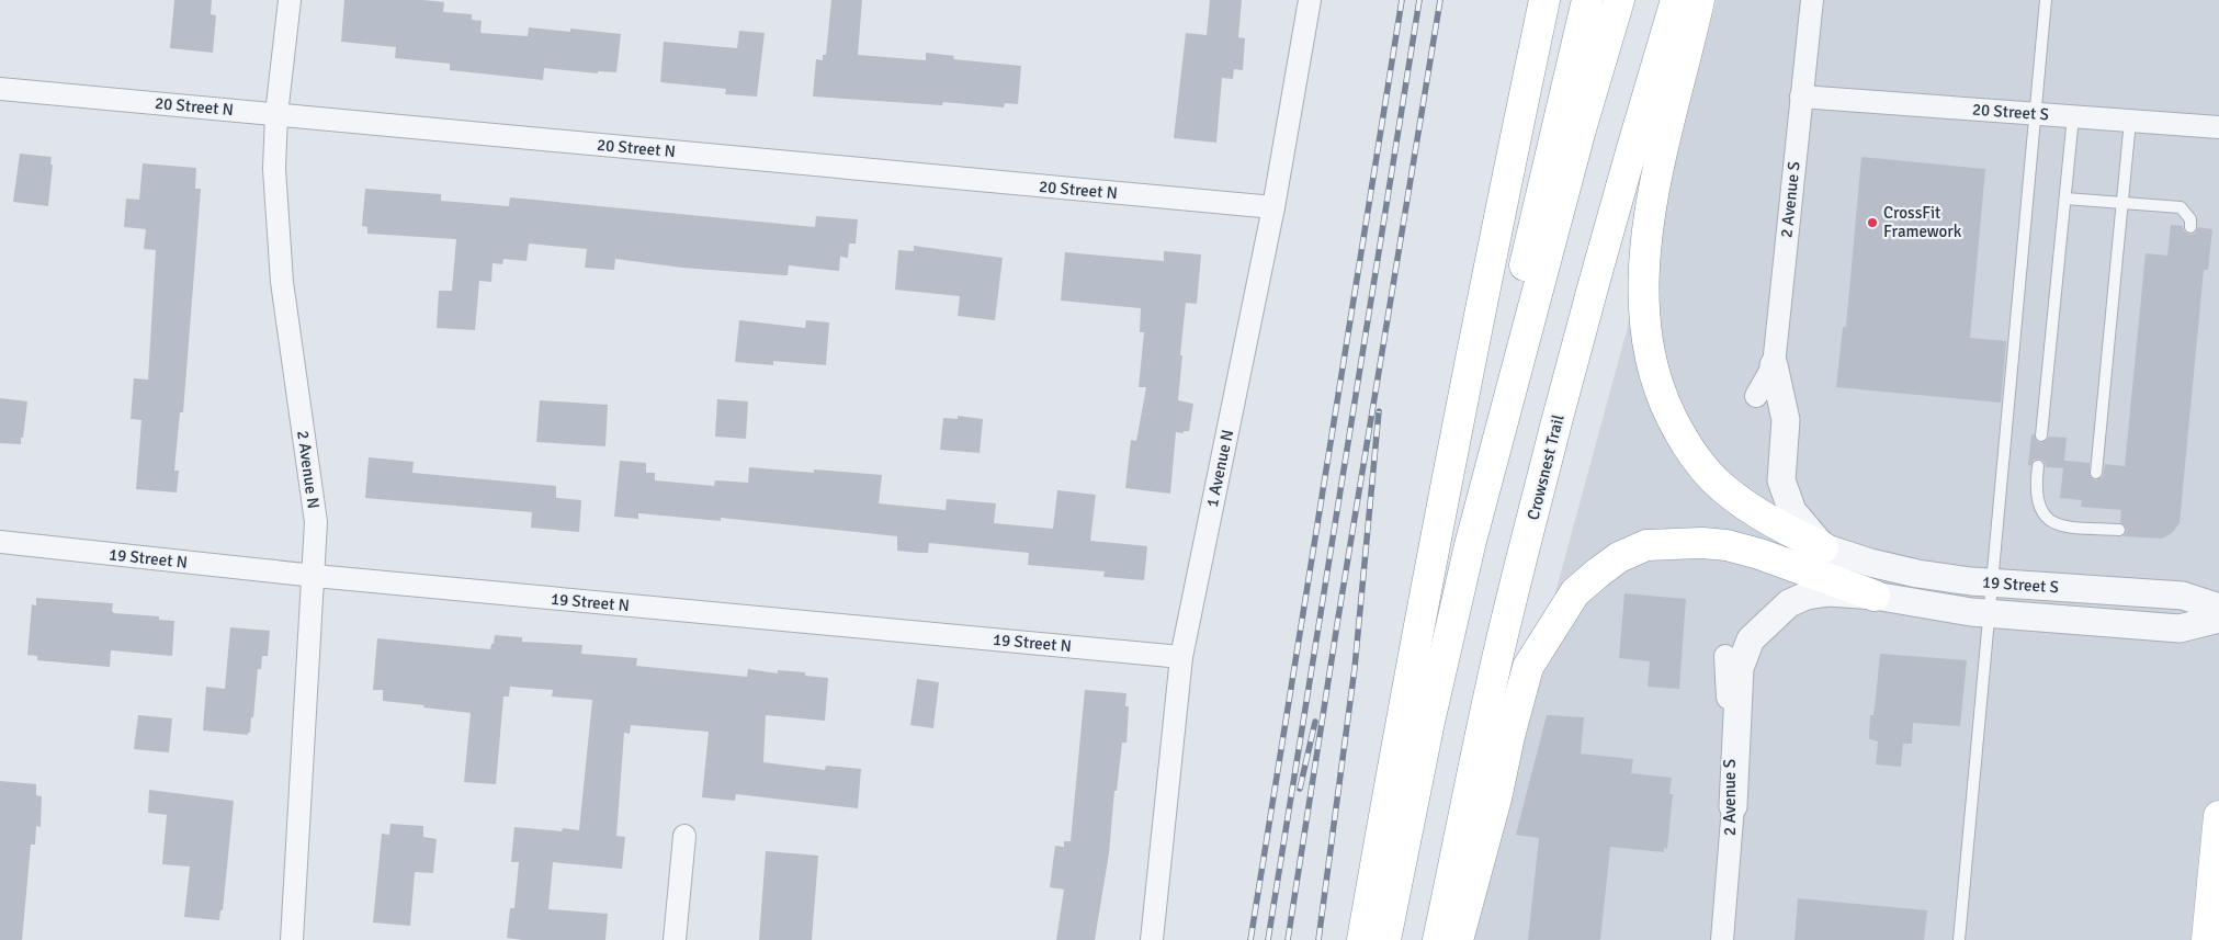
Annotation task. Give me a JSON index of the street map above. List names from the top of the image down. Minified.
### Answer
{"streets":{"main road":["Crowsnest Trail"],"street":["20 Street N","20 Street S","2 Avenue S","1 Avenue N","2 Avenue N","19 Street N","19 Street S"]},"crossings":[["20 Street N","1 Avenue N"],["20 Street N","2 Avenue N"],["20 Street S","2 Avenue S"],["2 Avenue S","19 Street S"],["1 Avenue N","19 Street N"],["2 Avenue N","19 Street N"]],"places":["CrossFit Framework"]}
